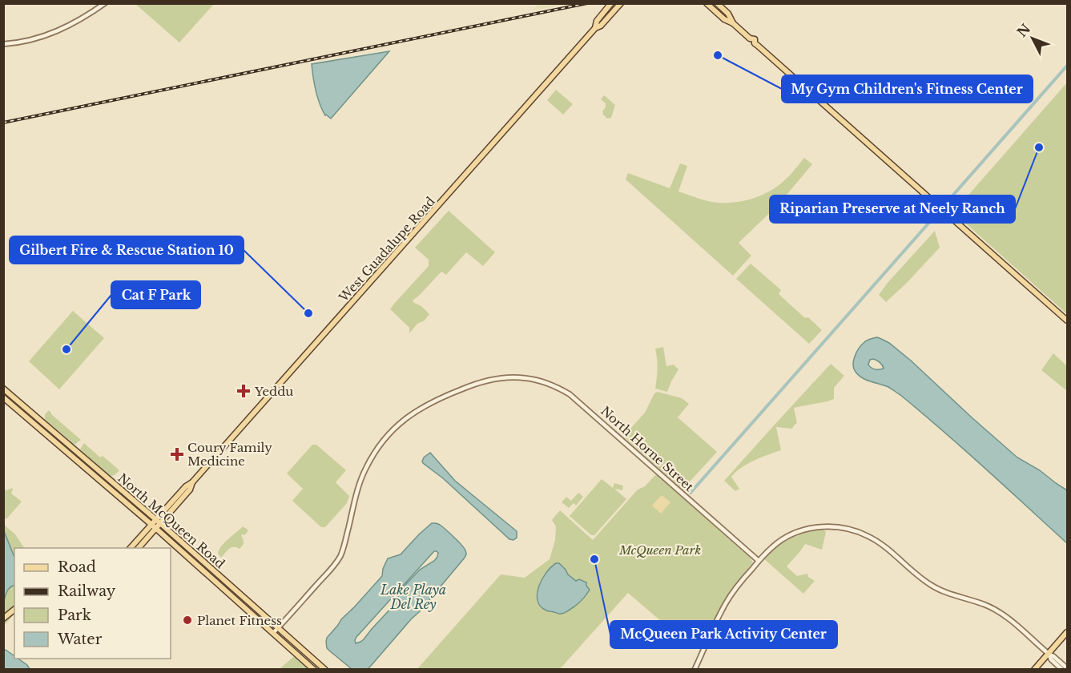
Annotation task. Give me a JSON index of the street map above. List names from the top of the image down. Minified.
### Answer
{"streets":{"main road":["West Guadalupe Road","North McQueen Road"],"street":["North Horne Street"]},"crossings":[["West Guadalupe Road","North McQueen Road"],["North Horne Street","North McQueen Road"]],"water":["Lake Playa Del Rey"],"parks":["McQueen Park"],"places":{"other":["My Gym Children's Fitness Center","Riparian Preserve at Neely Ranch","Gilbert Fire & Rescue Station 10","Cat F Park","McQueen Park Activity Center","Planet Fitness"],"health":["Yeddu","Coury Family Medicine"]},"legend":["Road","Railway","Park","Water"],"north":"top left"}
